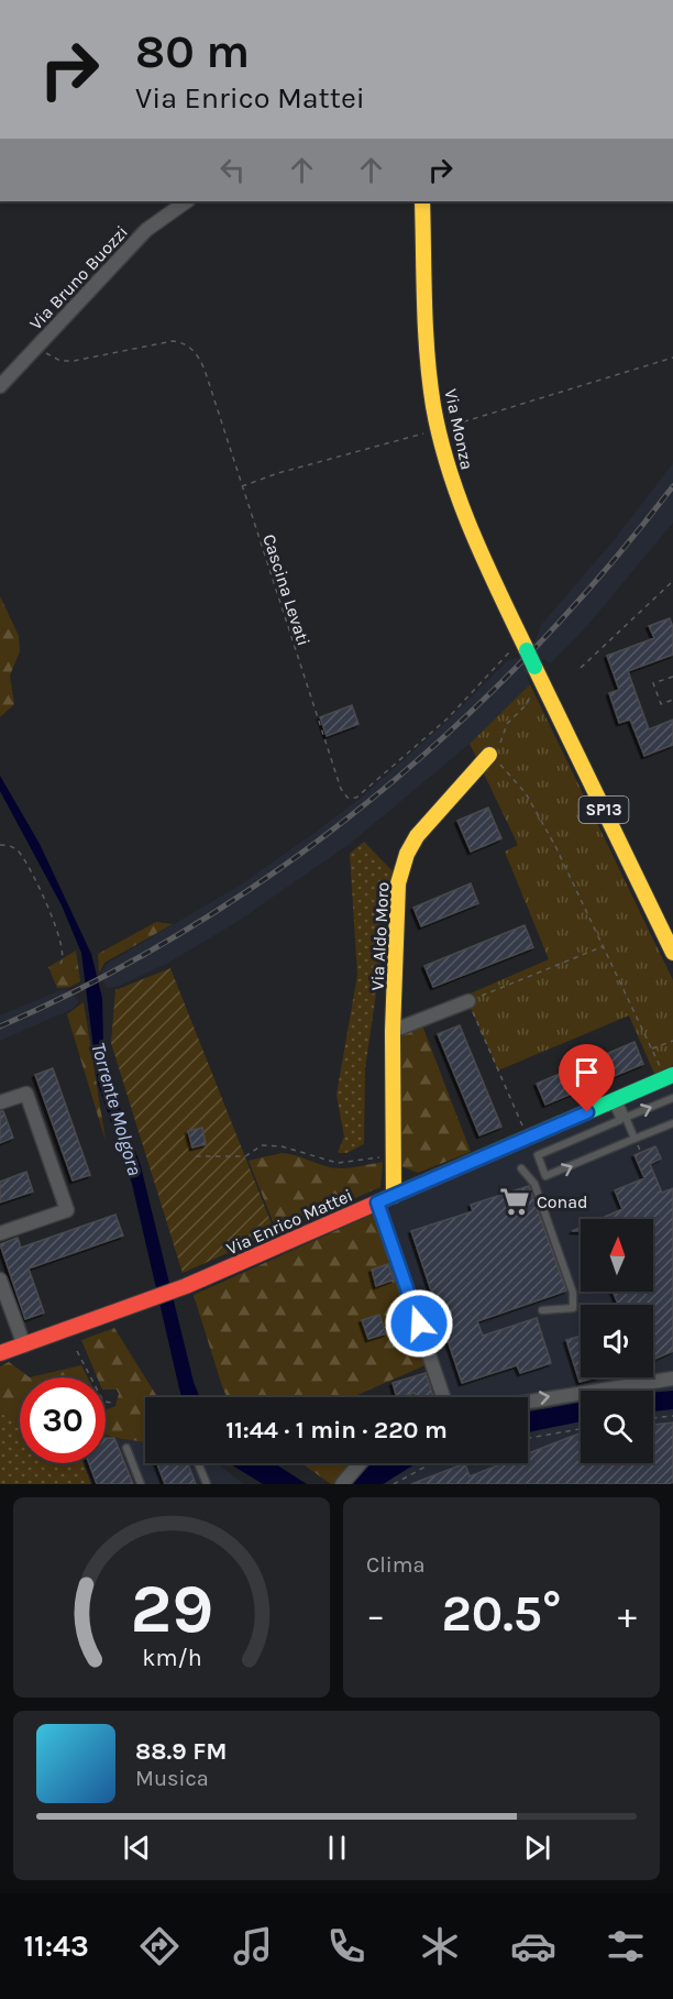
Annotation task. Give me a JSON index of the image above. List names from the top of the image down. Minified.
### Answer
{"streets":{"street":["Via Bruno Buozzi","Via Monza","SP13","Via Aldo Moro","Via Enrico Mattei"],"path":["Cascina Levati"]},"crossings":[["Via Bruno Buozzi","Cascina Levati"],["Via Monza","Cascina Levati"],["Via Monza","SP13"],["Cascina Levati","SP13"],["Via Aldo Moro","Via Enrico Mattei"]],"water":["Torrente Molgora"],"places":{"supermarket":["Conad"]},"north":"top","page":{"turn":["80 m","Via Enrico Mattei"],"limit":"30","trip":"11:44 · 1 min · 220 m","tile":"Clima","heat":["−","20.5°","+"],"song":["88.9 FM","Musica"],"tabs":"11:43","gauge":["29","km/h"]}}
